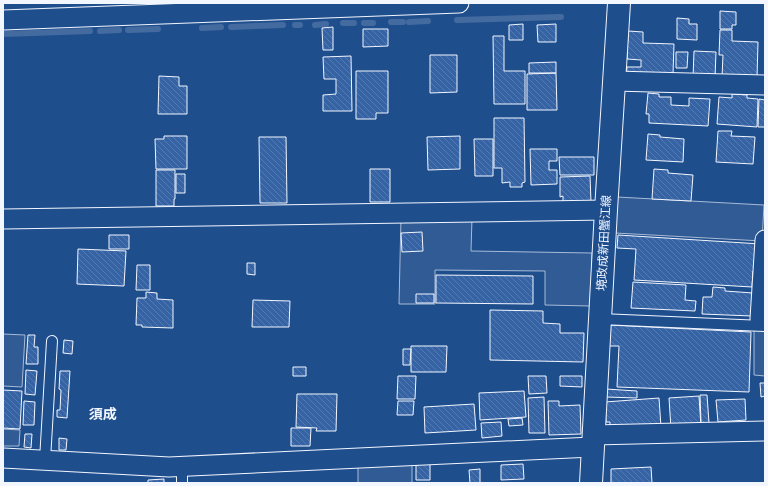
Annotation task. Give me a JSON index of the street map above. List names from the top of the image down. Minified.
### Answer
{"streets":{"main road":["境政成新田蟹江線"]},"districts":["須成"]}
